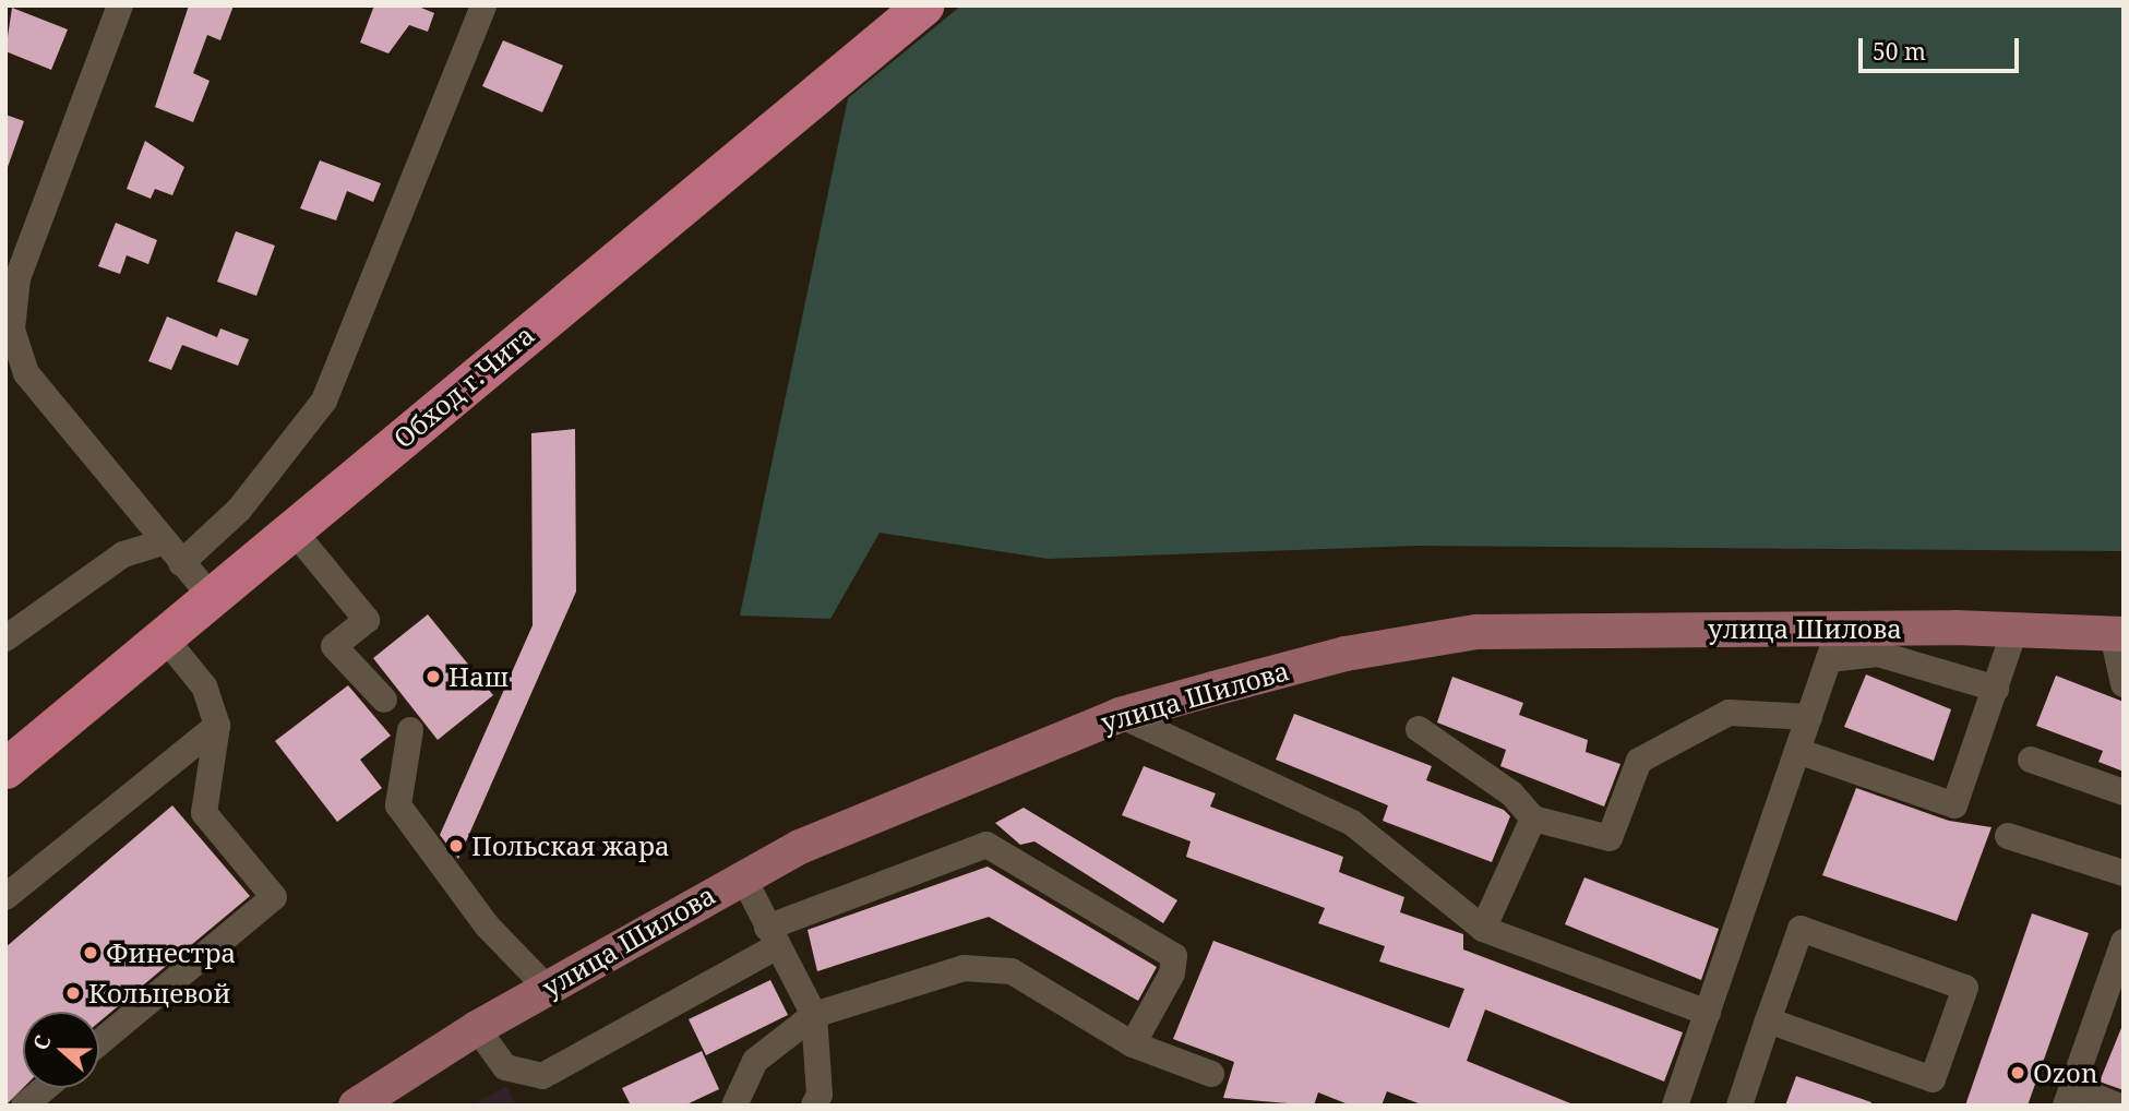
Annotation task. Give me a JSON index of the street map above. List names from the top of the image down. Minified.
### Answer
{"streets":{"highway":["Обход г.Чита"],"main road":["улица Шилова"]},"places":["Наш","Польская жара","Финестра","Кольцевой","Ozon"],"scale_bar":"50 m","north":"left"}
